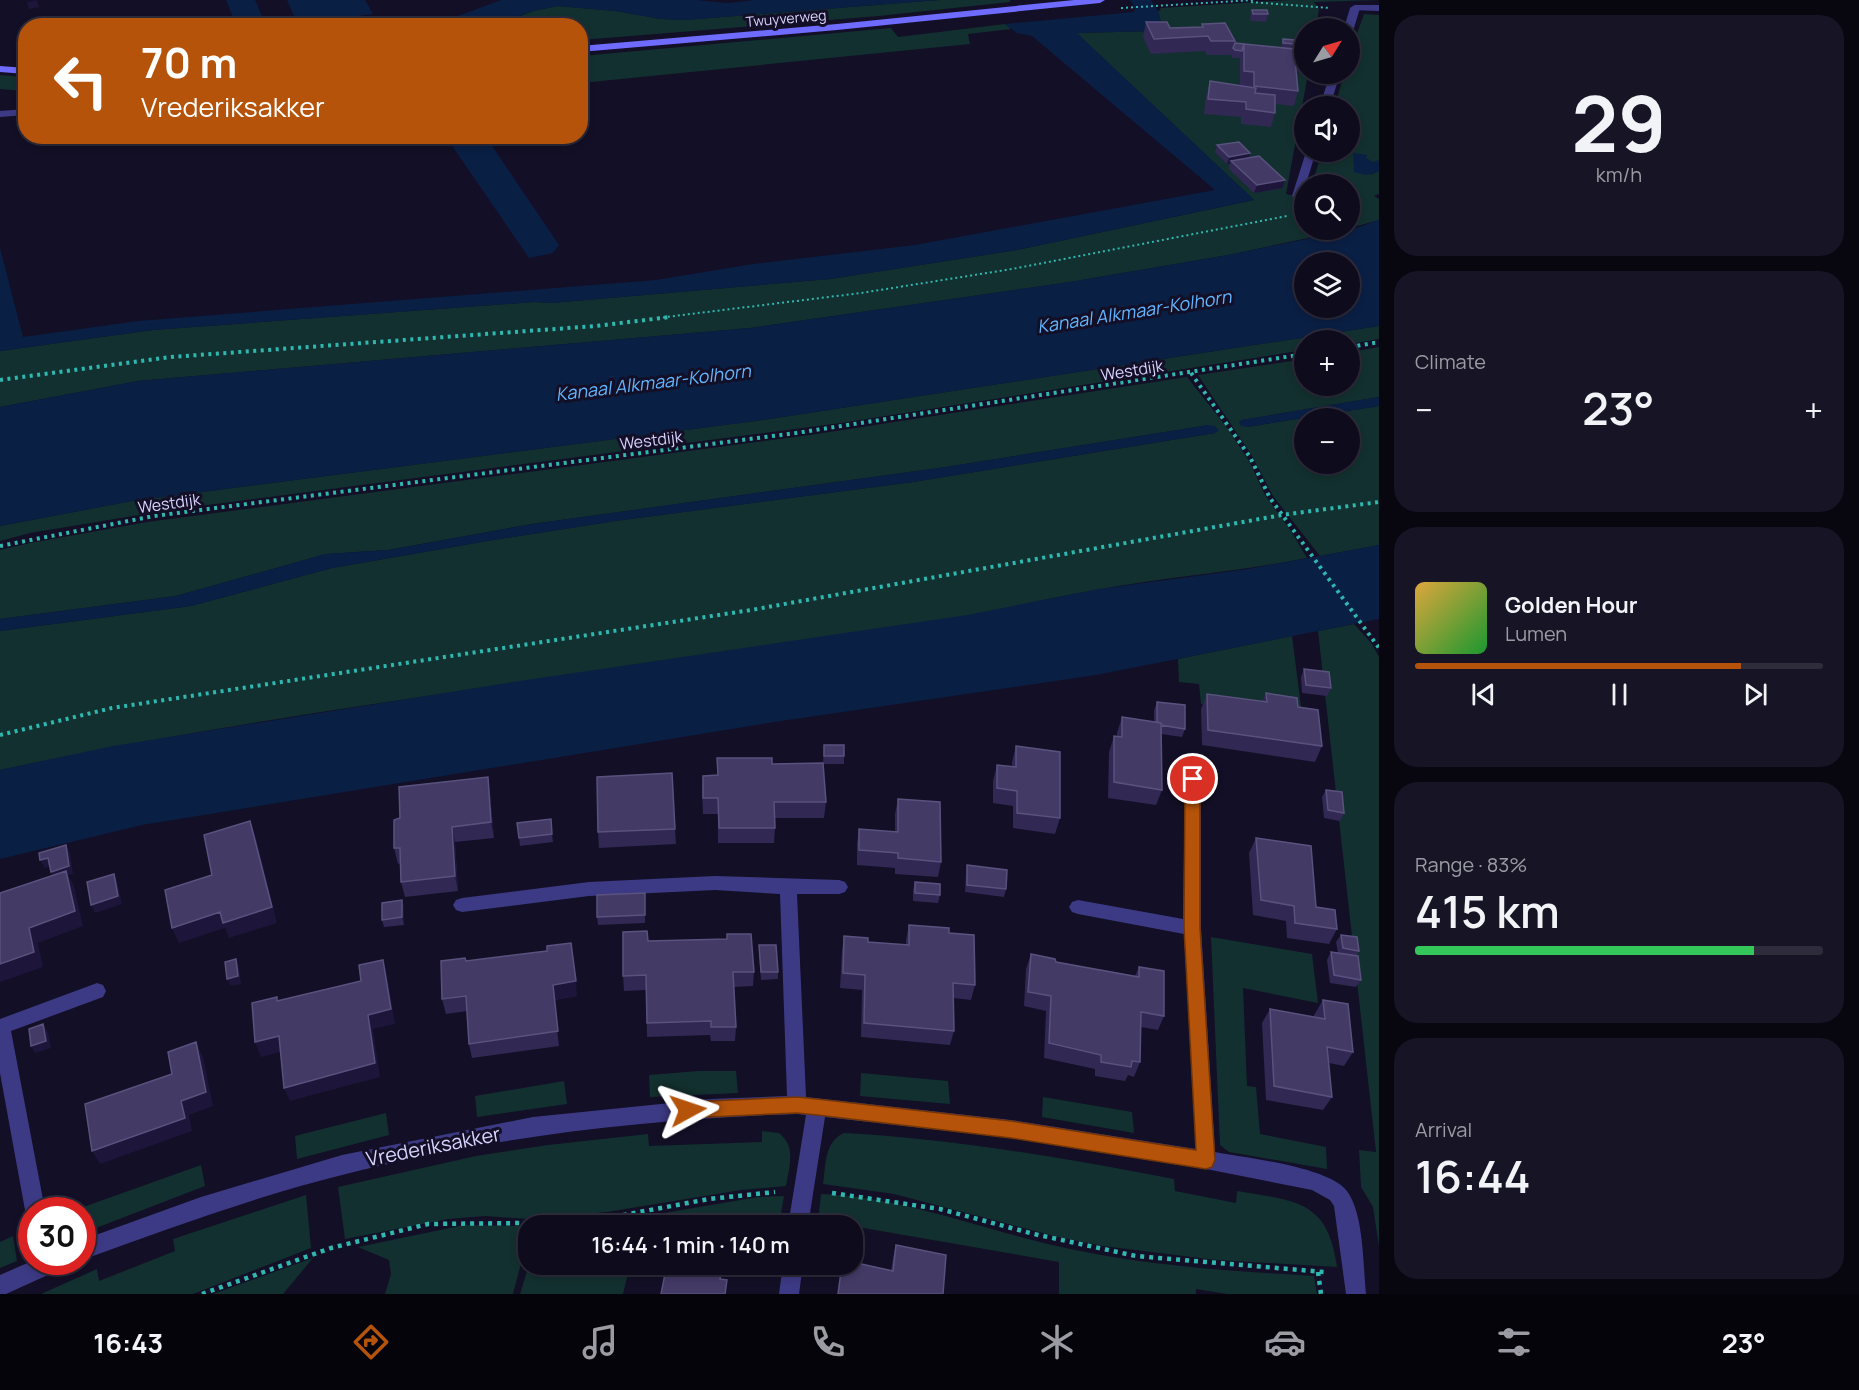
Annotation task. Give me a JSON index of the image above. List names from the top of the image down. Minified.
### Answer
{"streets":{"street":["Twuyverweg","Vrederiksakker"],"path":["Westdijk"]},"water":["Kanaal Alkmaar-Kolhorn"],"north":"top right","page":{"tile":[["29","km/h"],"Climate",["Range · 83%","415 km"],["Arrival","16:44"]],"map_buttons":["+","−"],"turn":["70 m","Vrederiksakker"],"heat":["−","23°","+"],"song":["Golden Hour","Lumen"],"limit":"30","trip":"16:44 · 1 min · 140 m","tabs":["16:43","23°"]}}
